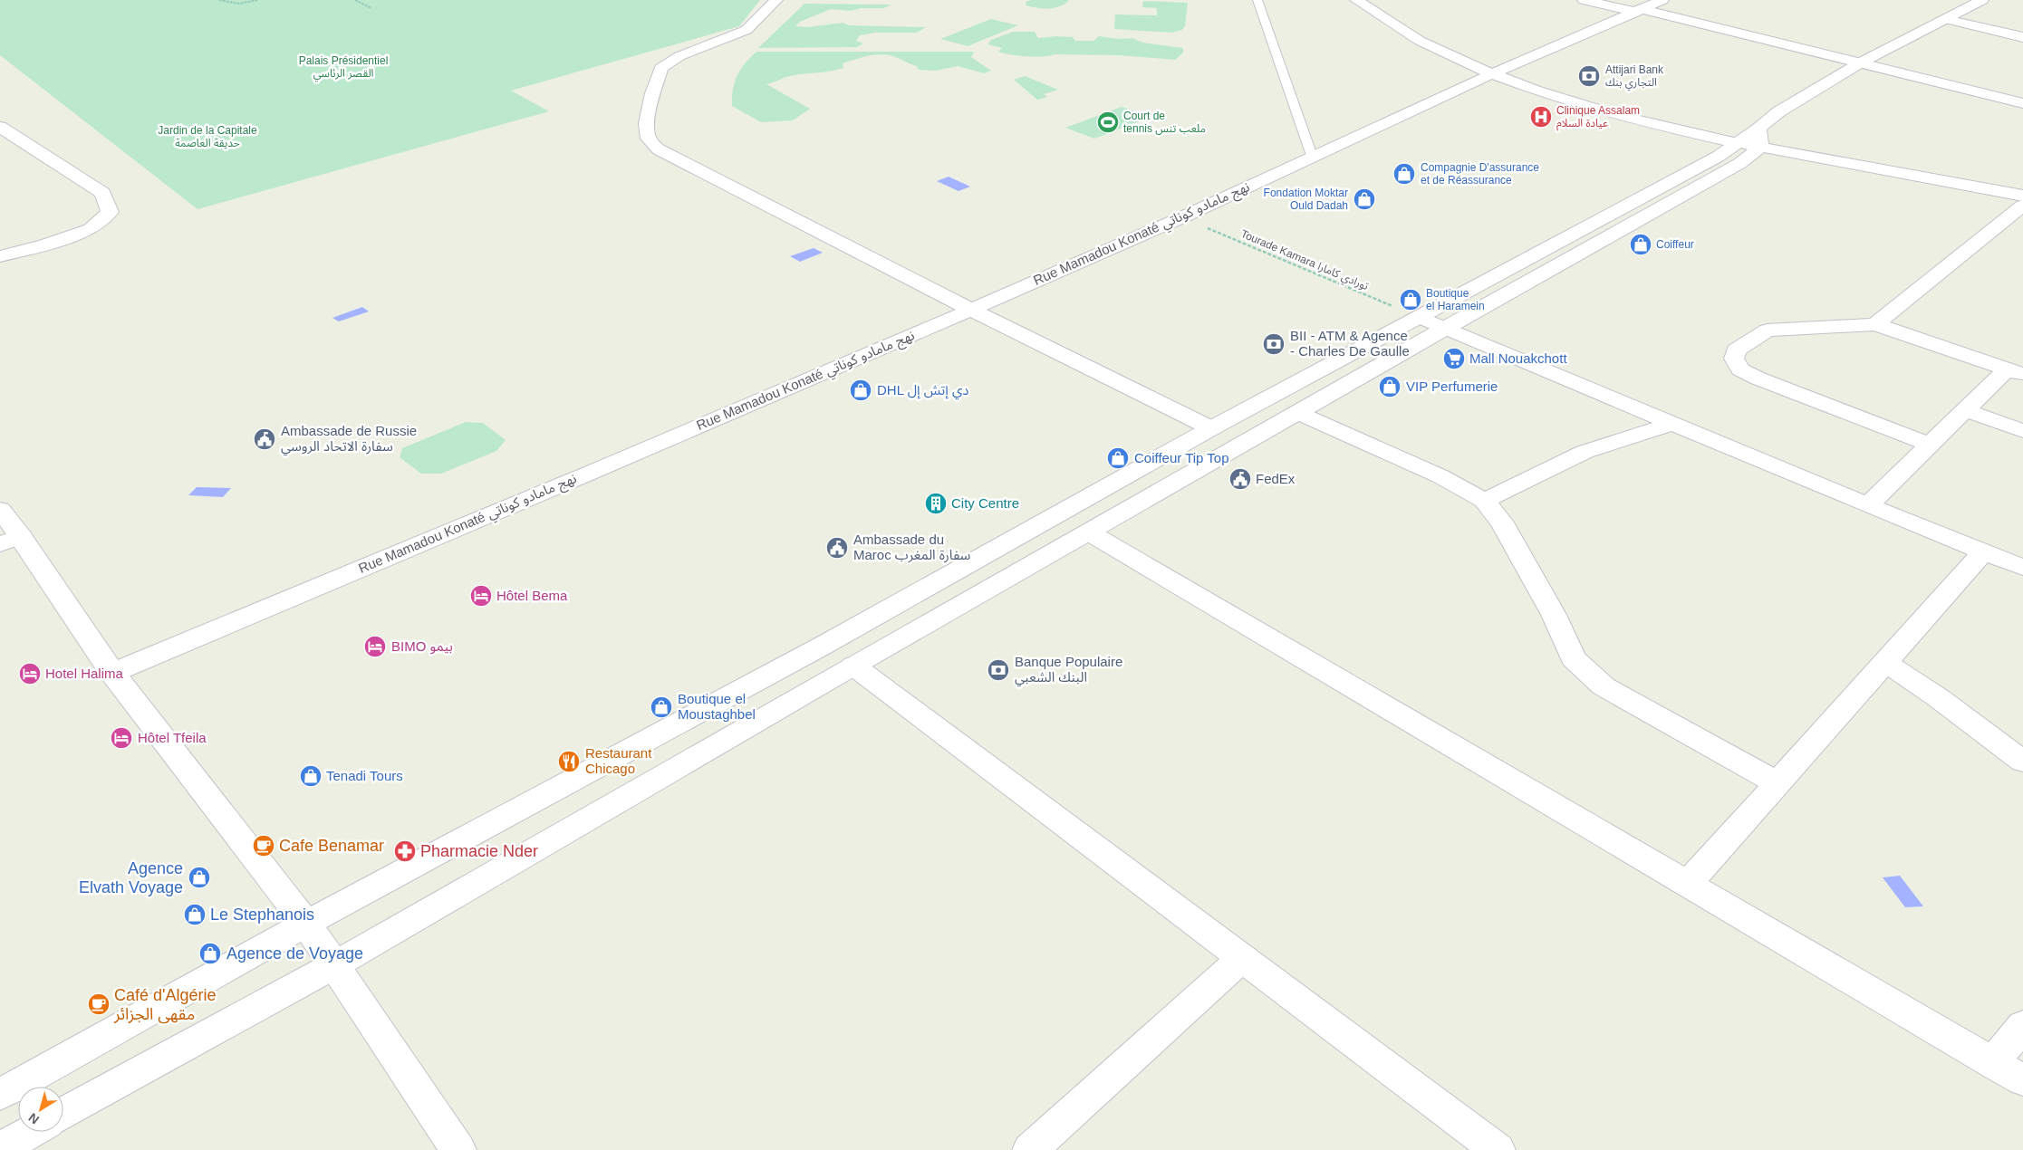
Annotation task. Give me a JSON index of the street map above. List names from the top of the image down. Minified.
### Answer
{"streets":{"street":["Rue Mamadou Konaté نهج مامادو كوناتي"],"path":["Tourade Kamara تورادي كامارا"]},"crossings":[["Rue Mamadou Konaté نهج مامادو كوناتي","Tourade Kamara تورادي كامارا"]],"parks":["Palais Présidentiel القصر الرئاسي","Jardin de la Capitale حديقة العاصمة"],"places":{"bank":["Attijari Bank التجاري بنك","BII - ATM & Agence - Charles De Gaulle","Banque Populaire البنك الشعبي"],"hospital":["Clinique Assalam عيادة السلام"],"sports":["Court de tennis ملعب تنس"],"shop":["Compagnie D'assurance et de Réassurance","Fondation Moktar Ould Dadah","Coiffeur","Boutique el Haramein","VIP Perfumerie","DHL دي إتش إل","Coiffeur Tip Top","Boutique el Moustaghbel","Tenadi Tours","Agence Elvath Voyage","Le Stephanois","Agence de Voyage"],"supermarket":["Mall Nouakchott"],"public building":["Ambassade de Russie سفارة الاتحاد الروسي","FedEx","Ambassade du Maroc سفارة المغرب"],"building":["City Centre"],"hotel":["Hôtel Bema","BIMO بيمو","Hotel Halima","Hôtel Tfeila"],"restaurant":["Restaurant Chicago"],"cafe":["Cafe Benamar","Café d'Algérie مقهى الجزائر"],"pharmacy":["Pharmacie Nder"]},"north":"bottom left"}
